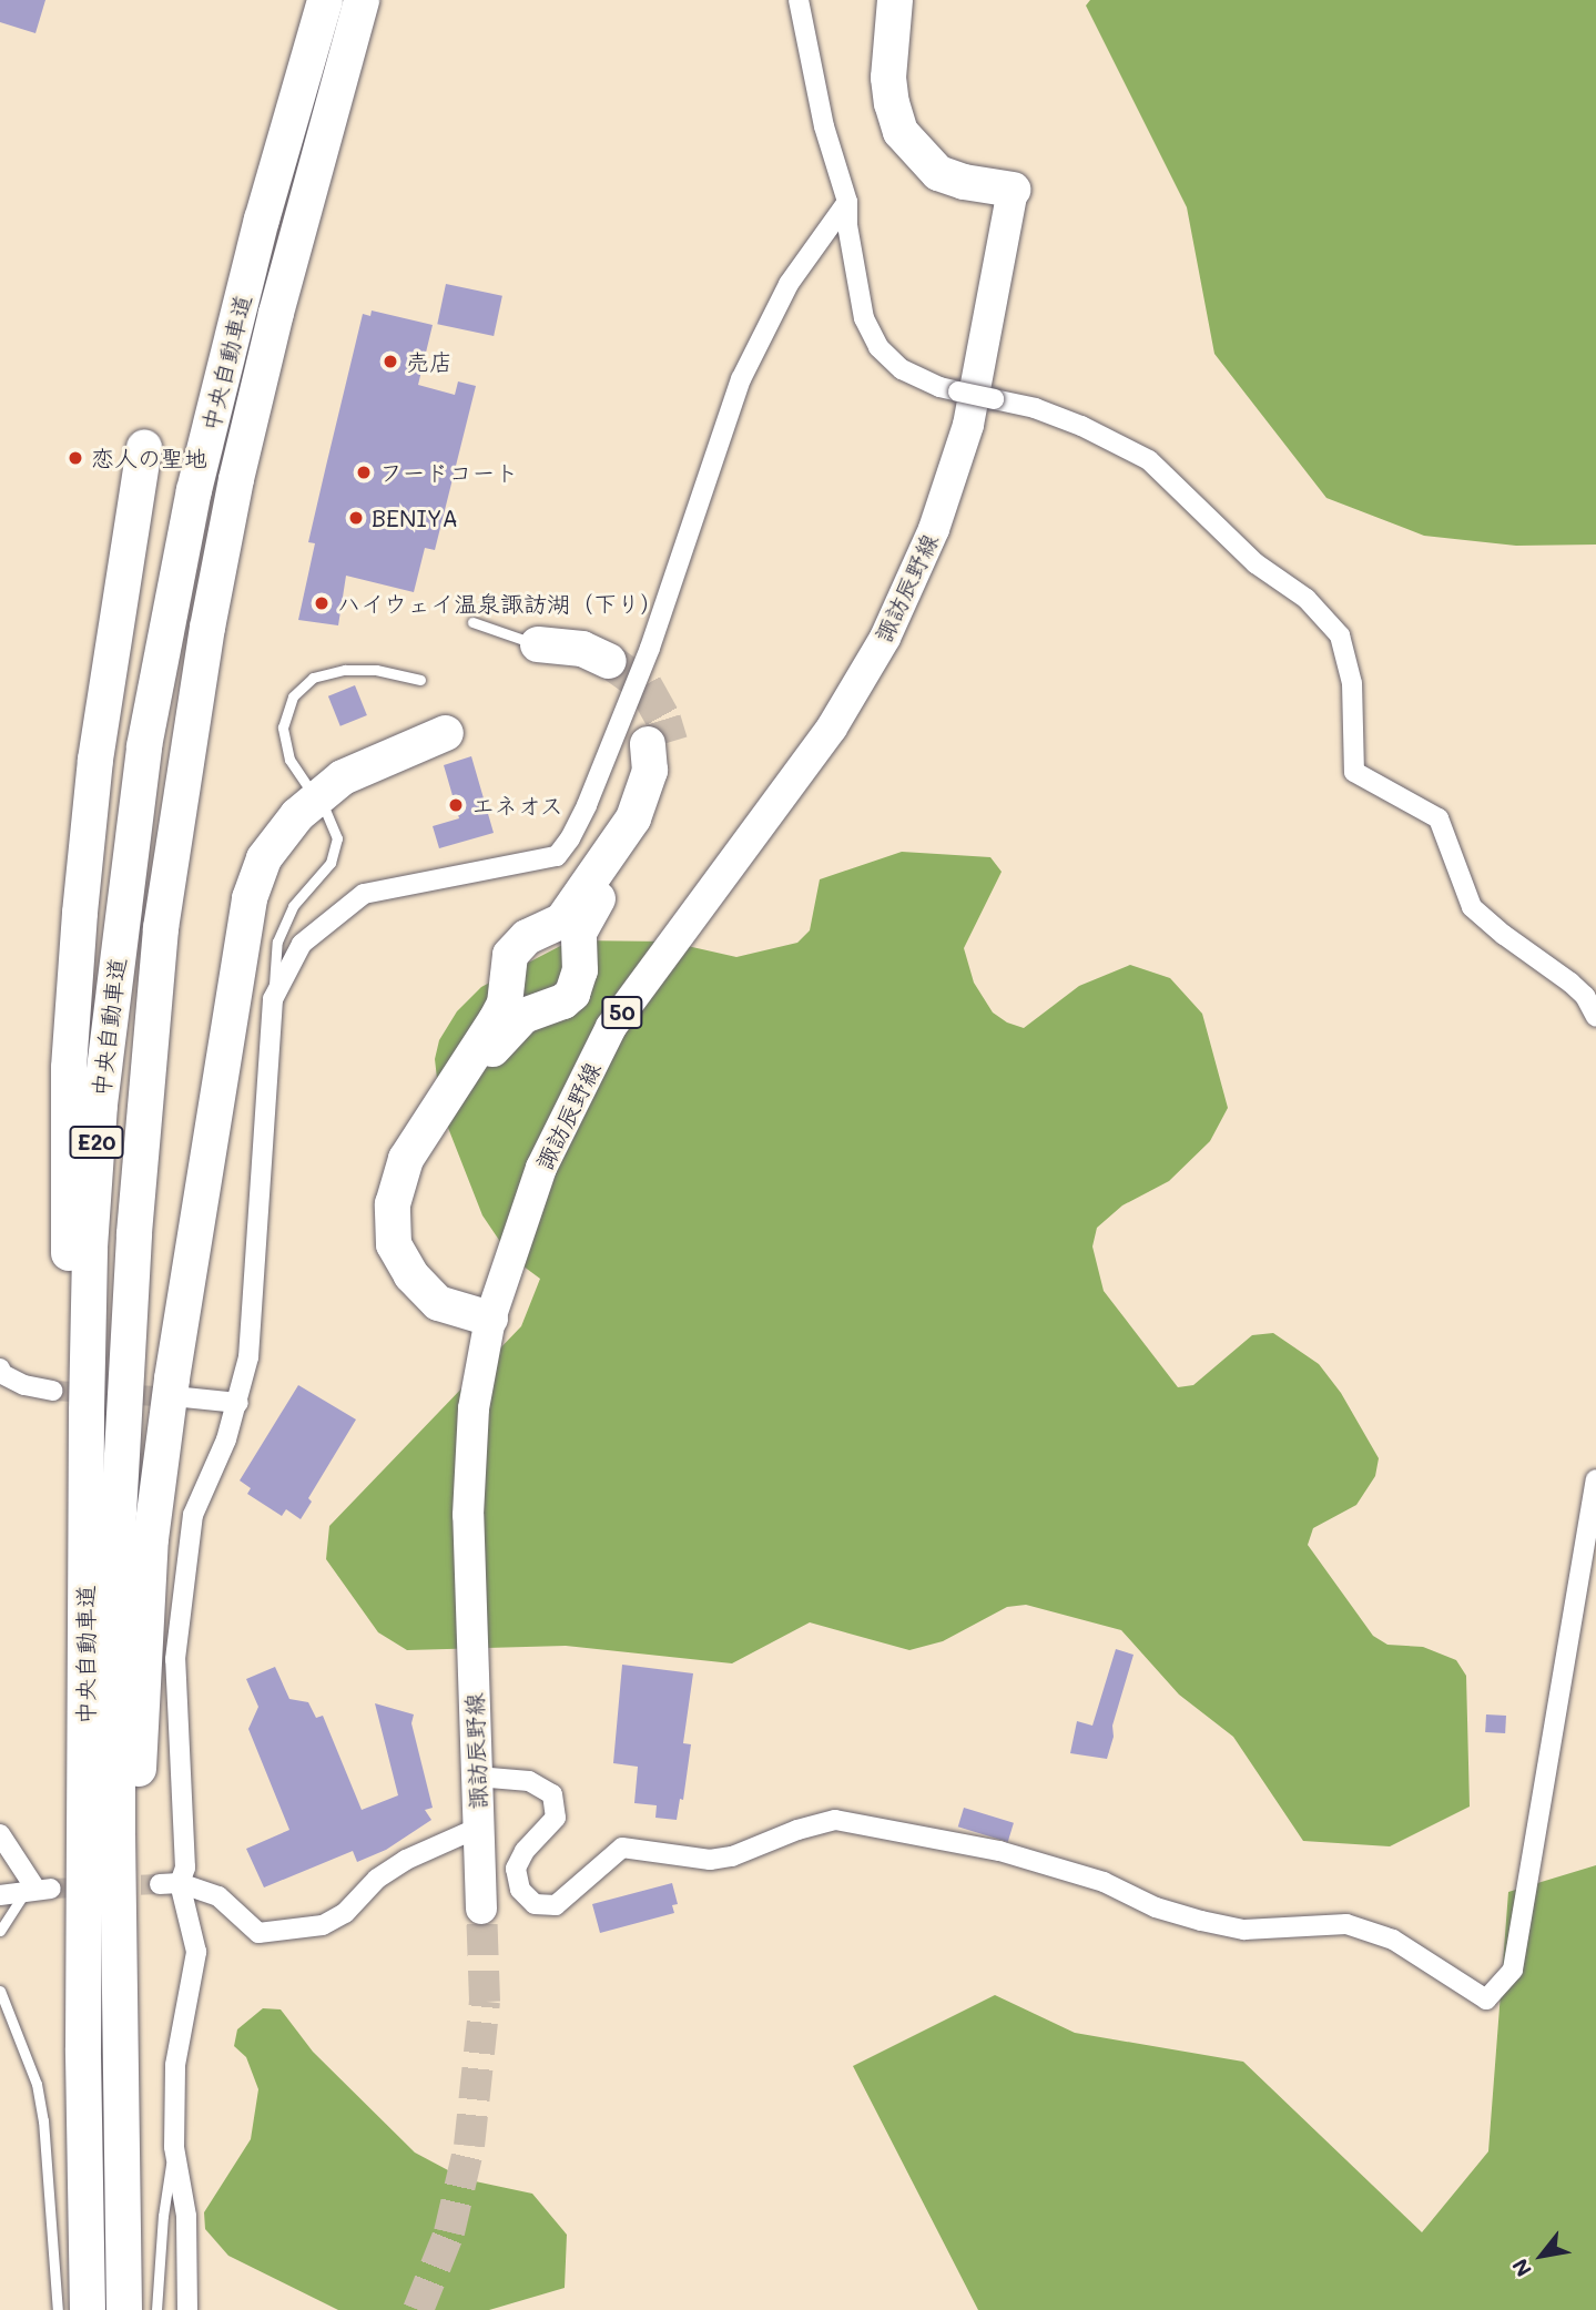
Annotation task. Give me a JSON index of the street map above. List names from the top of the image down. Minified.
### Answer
{"streets":{"highway":["中央自動車道","E20"],"main road":["諏訪辰野線","50"]},"places":["売店","恋人の聖地","フードコート","BENIYA","ハイウェイ温泉諏訪湖（下り）","エネオス"],"north":"bottom left"}
